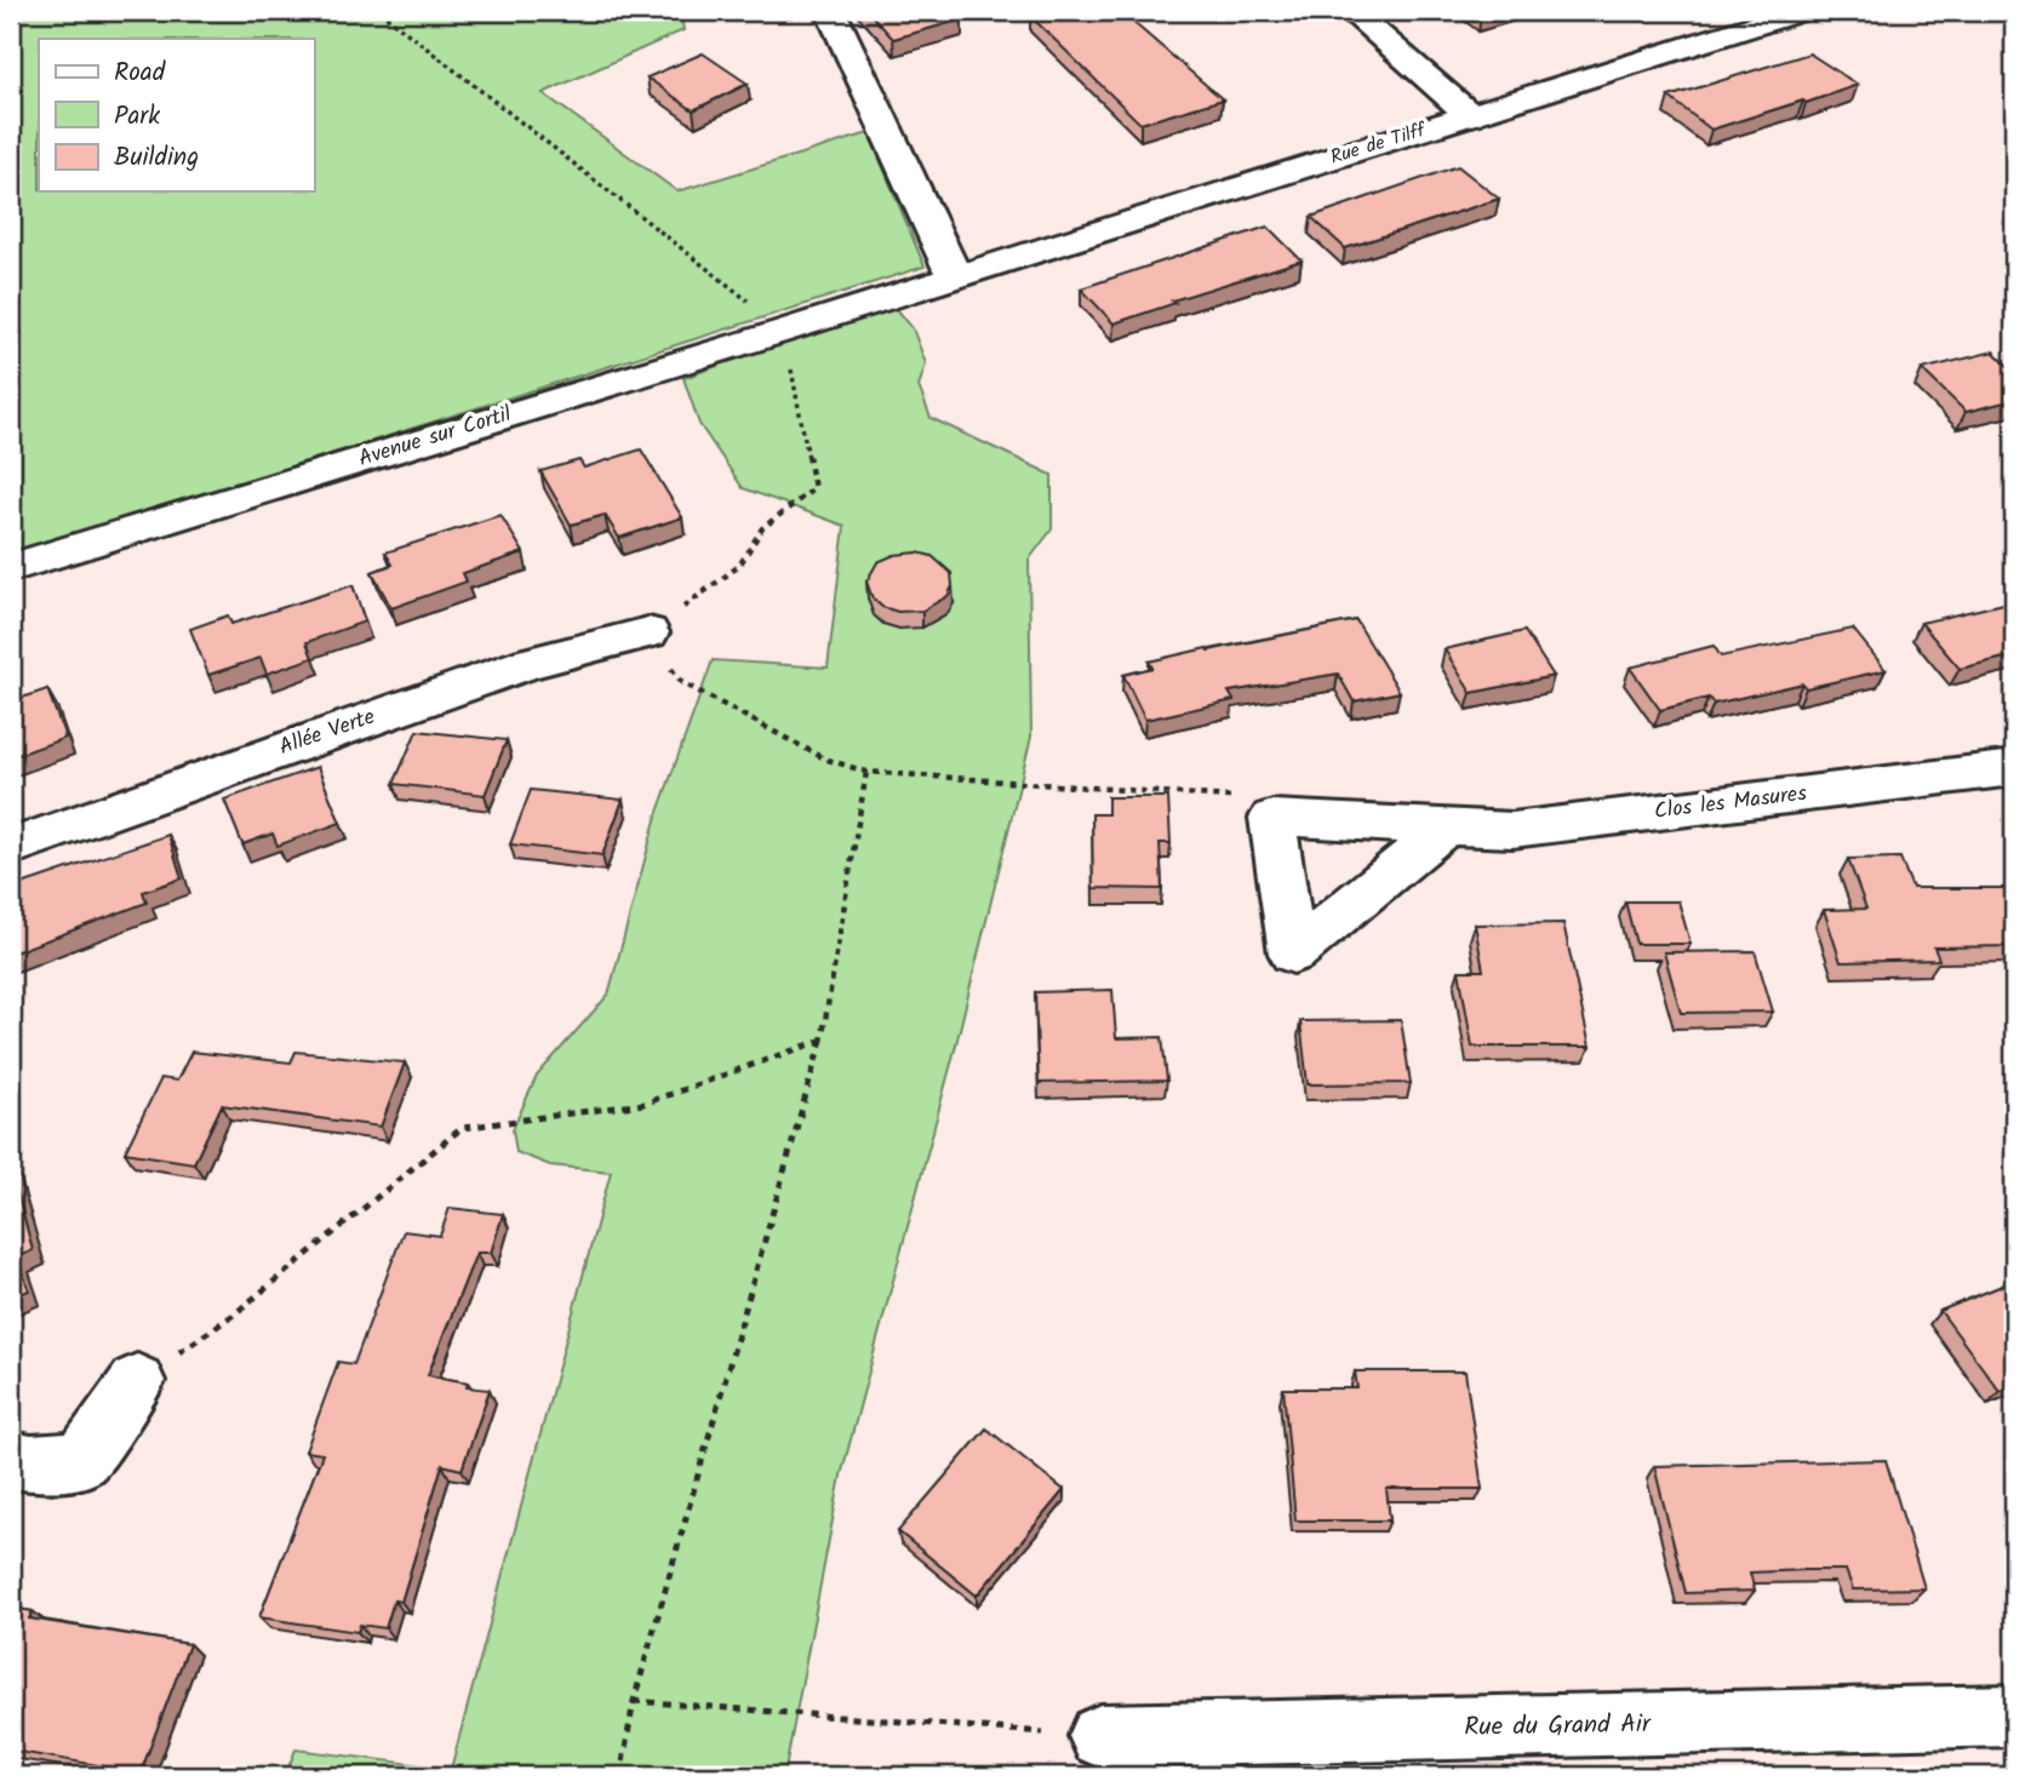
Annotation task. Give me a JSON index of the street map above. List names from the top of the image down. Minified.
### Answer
{"streets":{"street":["Rue de Tilff","Avenue sur Cortil","Allée Verte","Clos les Masures","Rue du Grand Air"]},"crossings":[["Rue de Tilff","Avenue sur Cortil"]],"legend":["Road","Park","Building"]}
